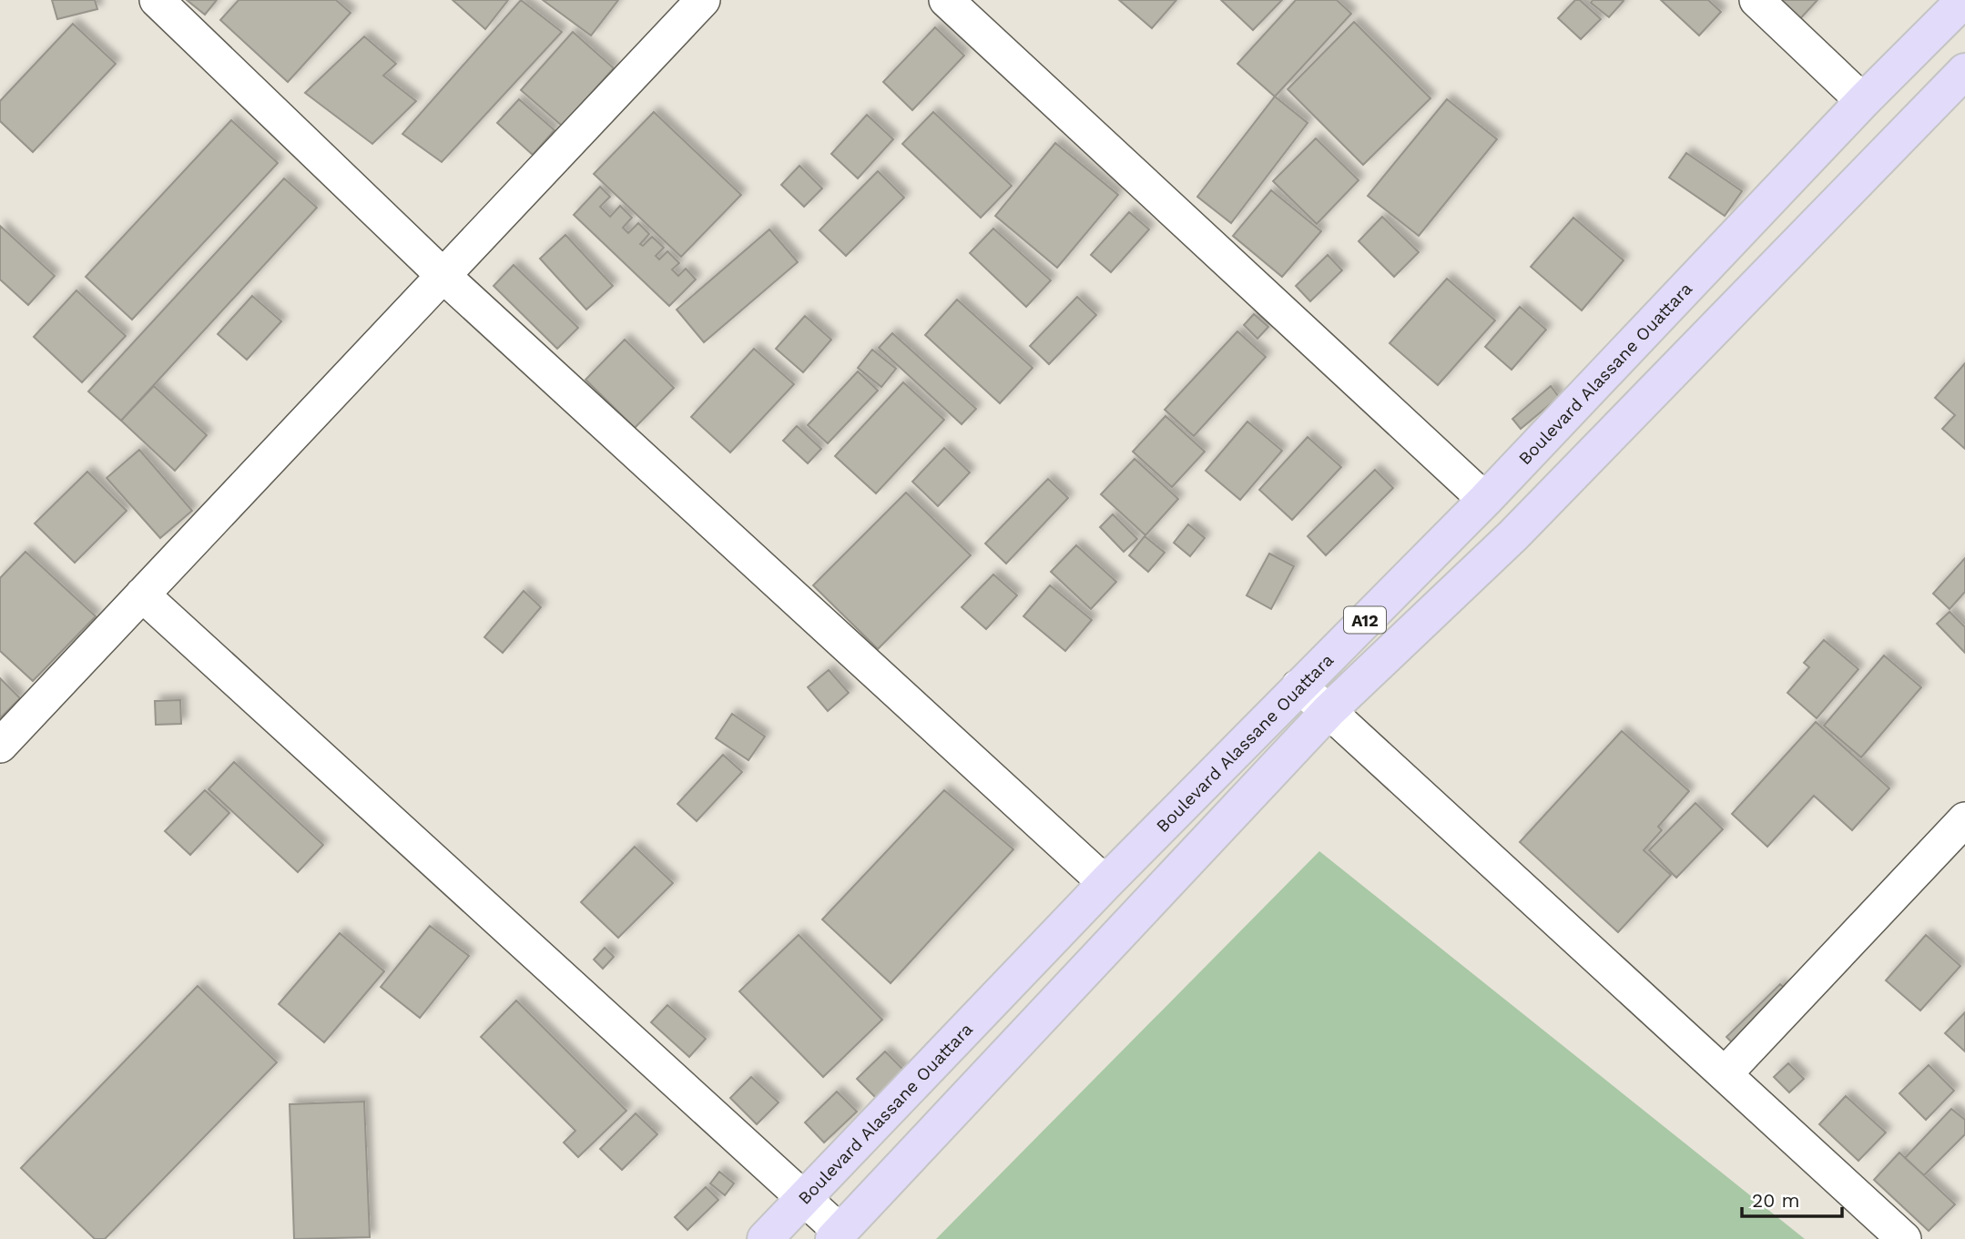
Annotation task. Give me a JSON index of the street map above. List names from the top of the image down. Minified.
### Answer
{"streets":{"main road":["Boulevard Alassane Ouattara","A12"]},"scale_bar":"20 m"}
